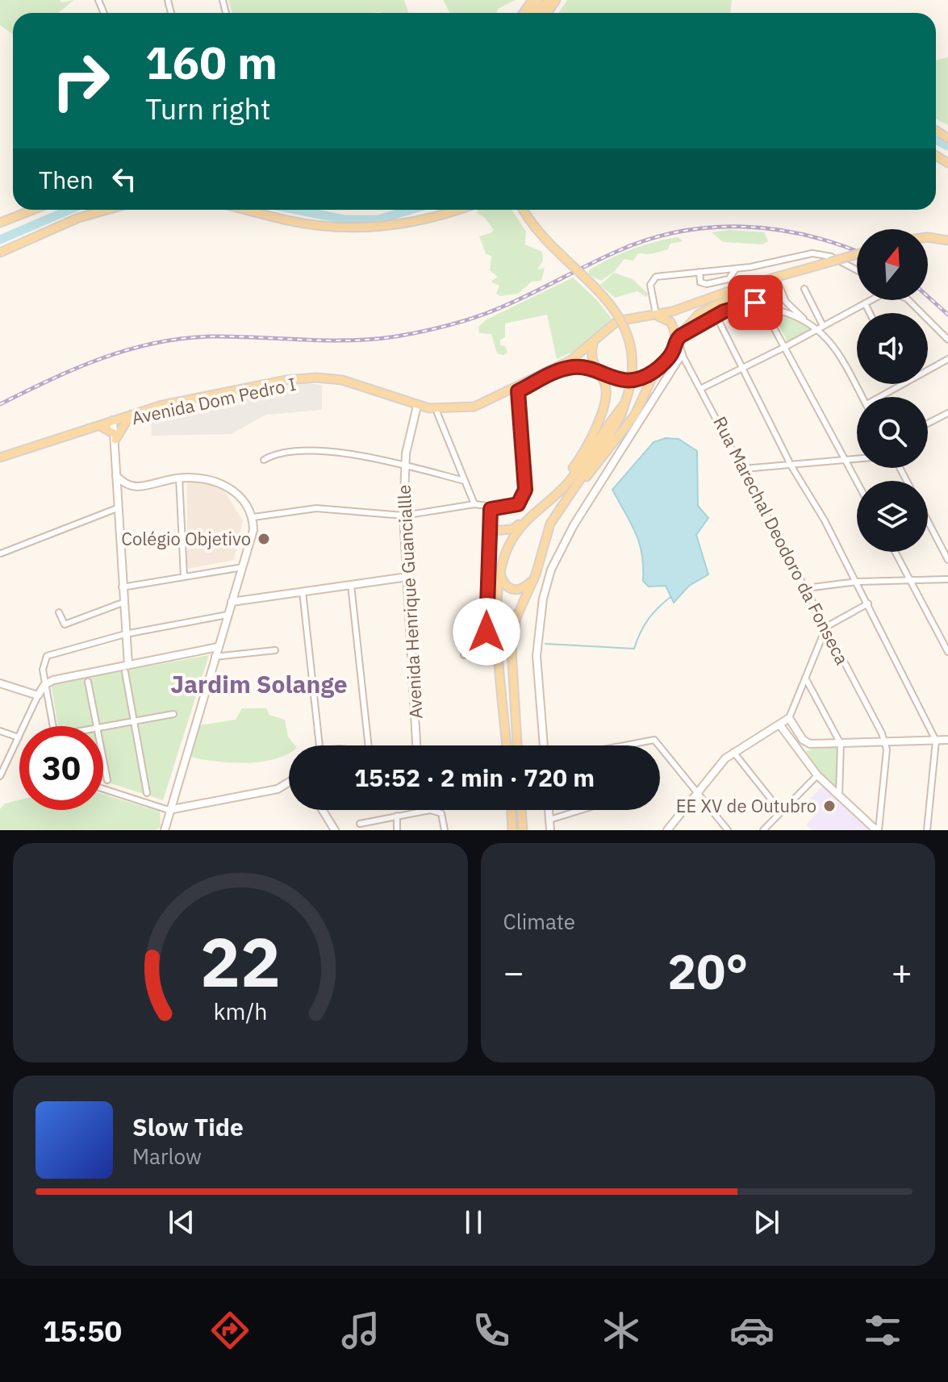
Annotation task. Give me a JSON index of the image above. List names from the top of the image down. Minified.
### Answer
{"streets":{"main road":["Avenida Dom Pedro I"],"street":["Rua Marechal Deodoro da Fonseca","Avenida Henrique Guanciallle"]},"crossings":[["Avenida Dom Pedro I","Avenida Henrique Guanciallle"]],"districts":["Jardim Solange"],"places":["Colégio Objetivo","EE XV de Outubro"],"north":"top","page":{"turn":["160 m","Turn right"],"then":"Then","limit":"30","trip":"15:52 · 2 min · 720 m","tile":"Climate","heat":["−","20°","+"],"song":["Slow Tide","Marlow"],"tabs":"15:50","gauge":["22","km/h"]}}
